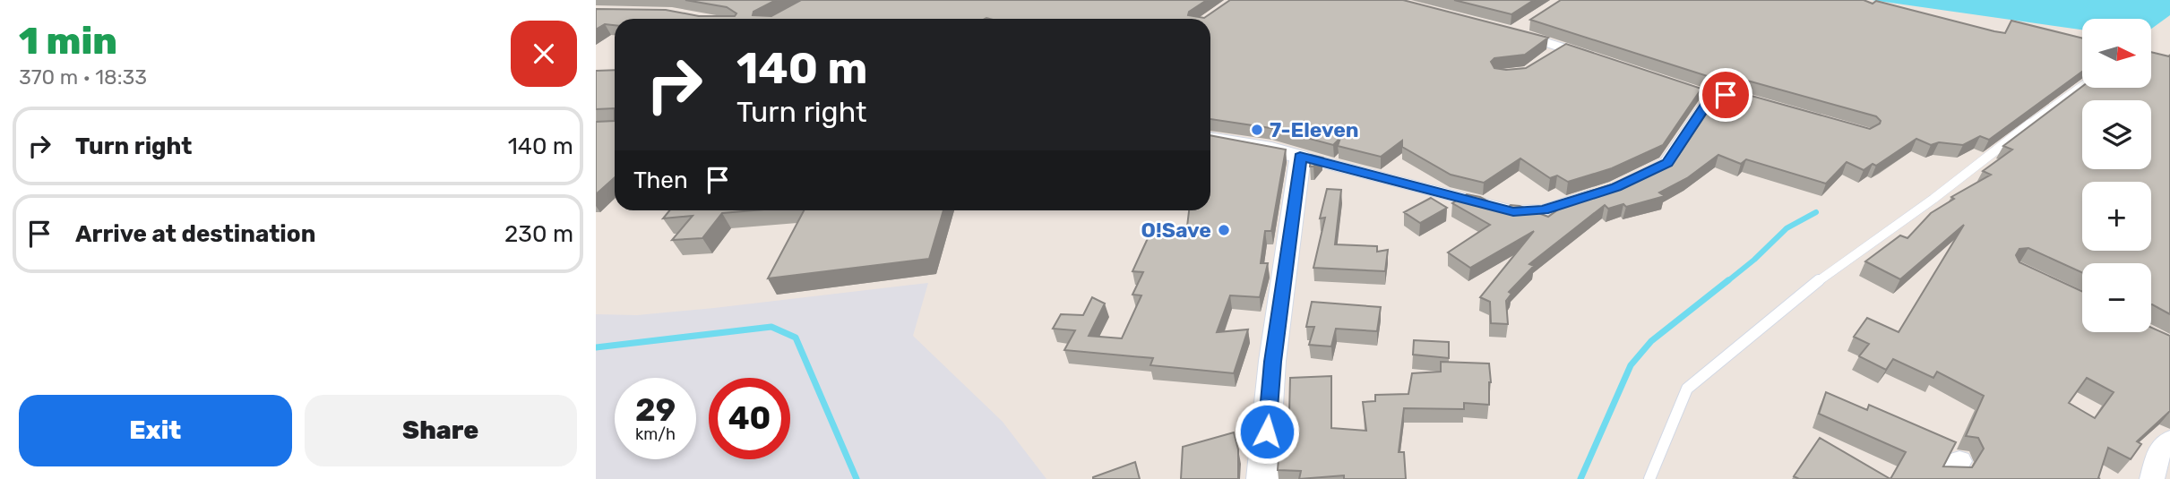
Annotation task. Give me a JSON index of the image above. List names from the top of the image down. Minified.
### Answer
{"places":["7-Eleven","O!Save"],"north":"right","page":{"heading":["1 min","370 m · 18:33"],"map_buttons":["+","−"],"turn":["140 m","Turn right"],"list":[{"name":"Turn right","value":"140 m"},{"name":"Arrive at destination","value":"230 m"}],"then":"Then","speed":"29 km/h","limit":"40","buttons":["Exit","Share"]}}
